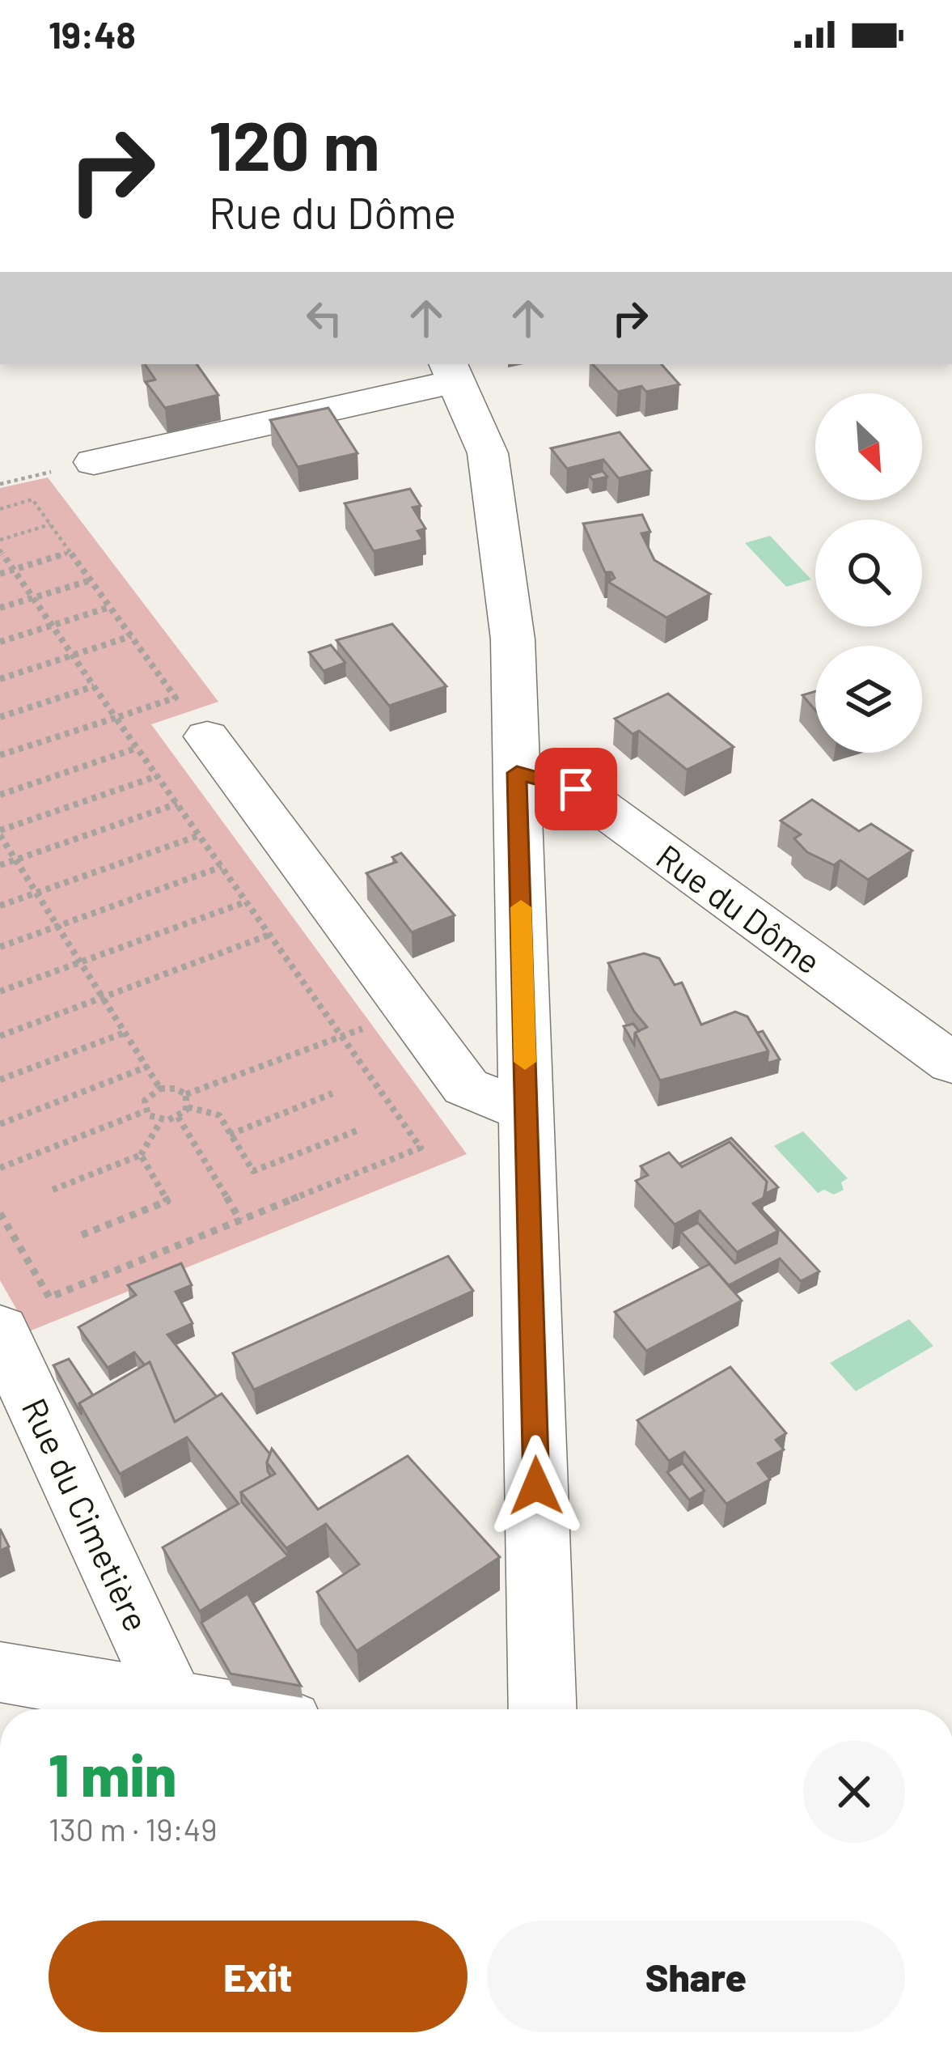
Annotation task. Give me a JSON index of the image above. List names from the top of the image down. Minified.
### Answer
{"streets":{"street":["Rue du Dôme","Rue du Cimetière"]},"north":"bottom right","page":{"status":"19:48","turn":["120 m","Rue du Dôme"],"heading":["1 min","130 m · 19:49"],"buttons":["Exit","Share"]}}
